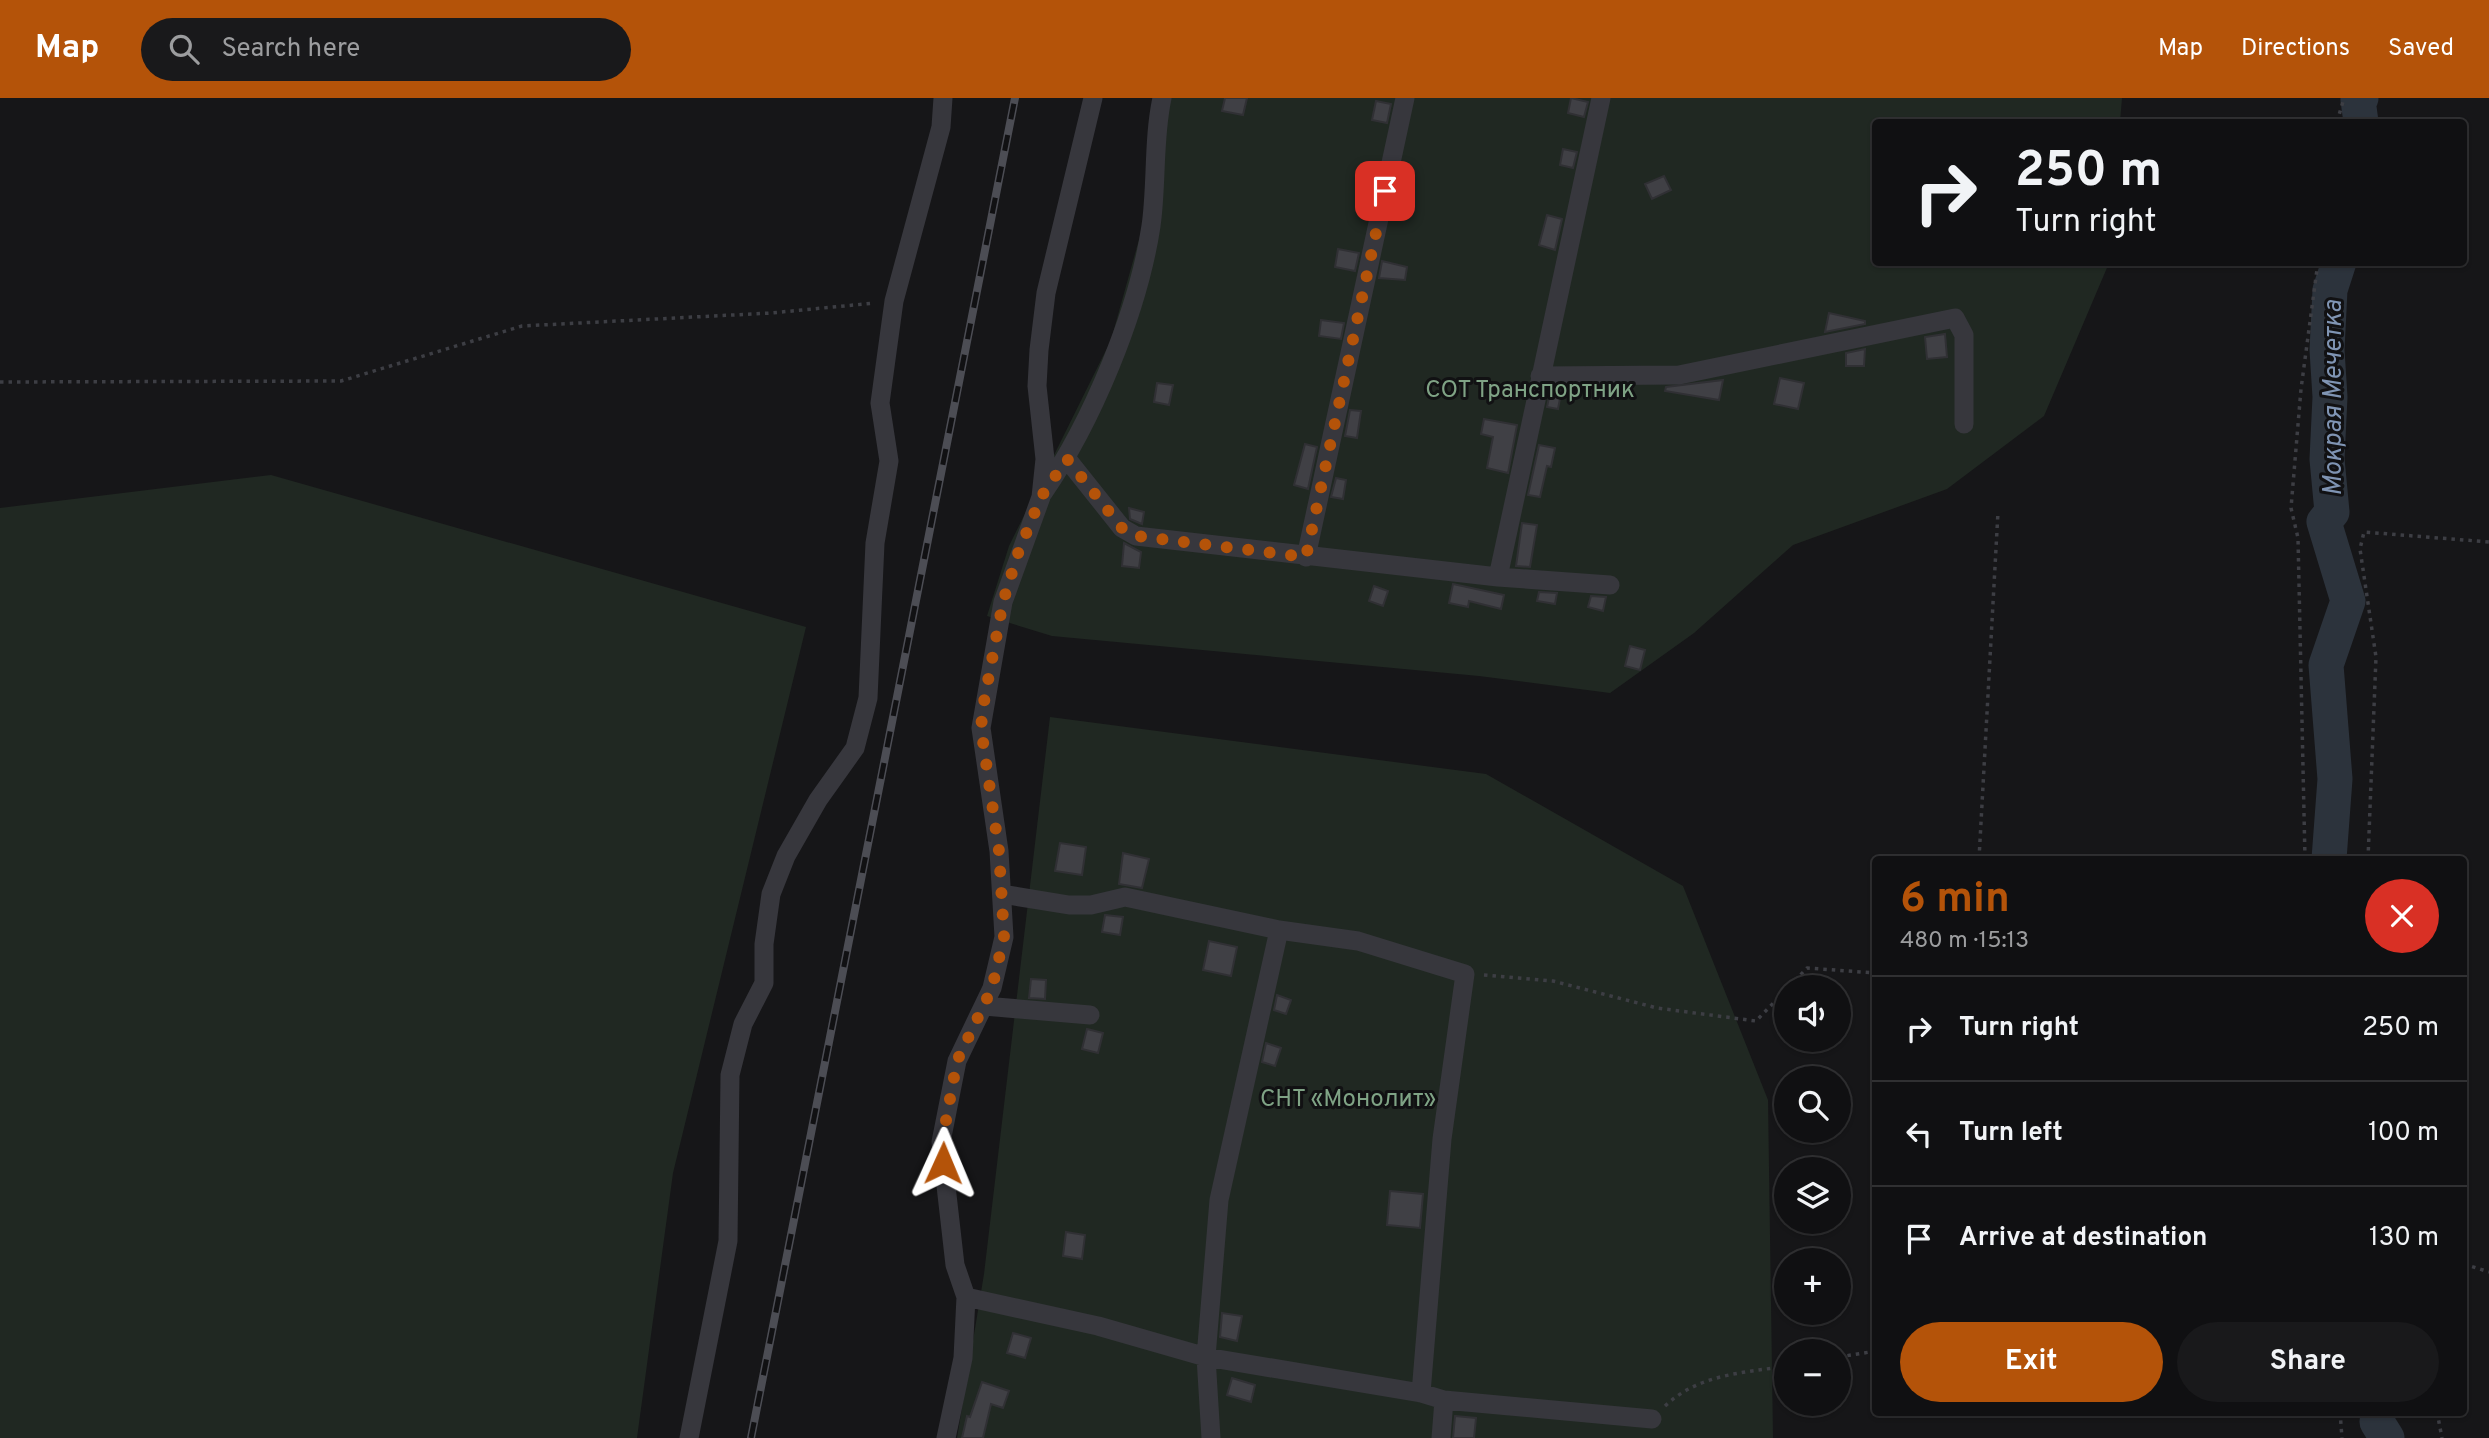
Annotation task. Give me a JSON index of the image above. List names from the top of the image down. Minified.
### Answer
{"water":["Мокрая Мечетка"],"parks":["СОТ Транспортник","СНТ «Монолит»"],"page":{"header":"Map","search":"Search here","nav":["Map","Directions","Saved"],"turn":["250 m","Turn right"],"heading":["6 min","480 m · 15:13"],"map_buttons":["+","−"],"list":[{"name":"Turn right","value":"250 m"},{"name":"Turn left","value":"100 m"},{"name":"Arrive at destination","value":"130 m"}],"buttons":["Exit","Share"]}}
